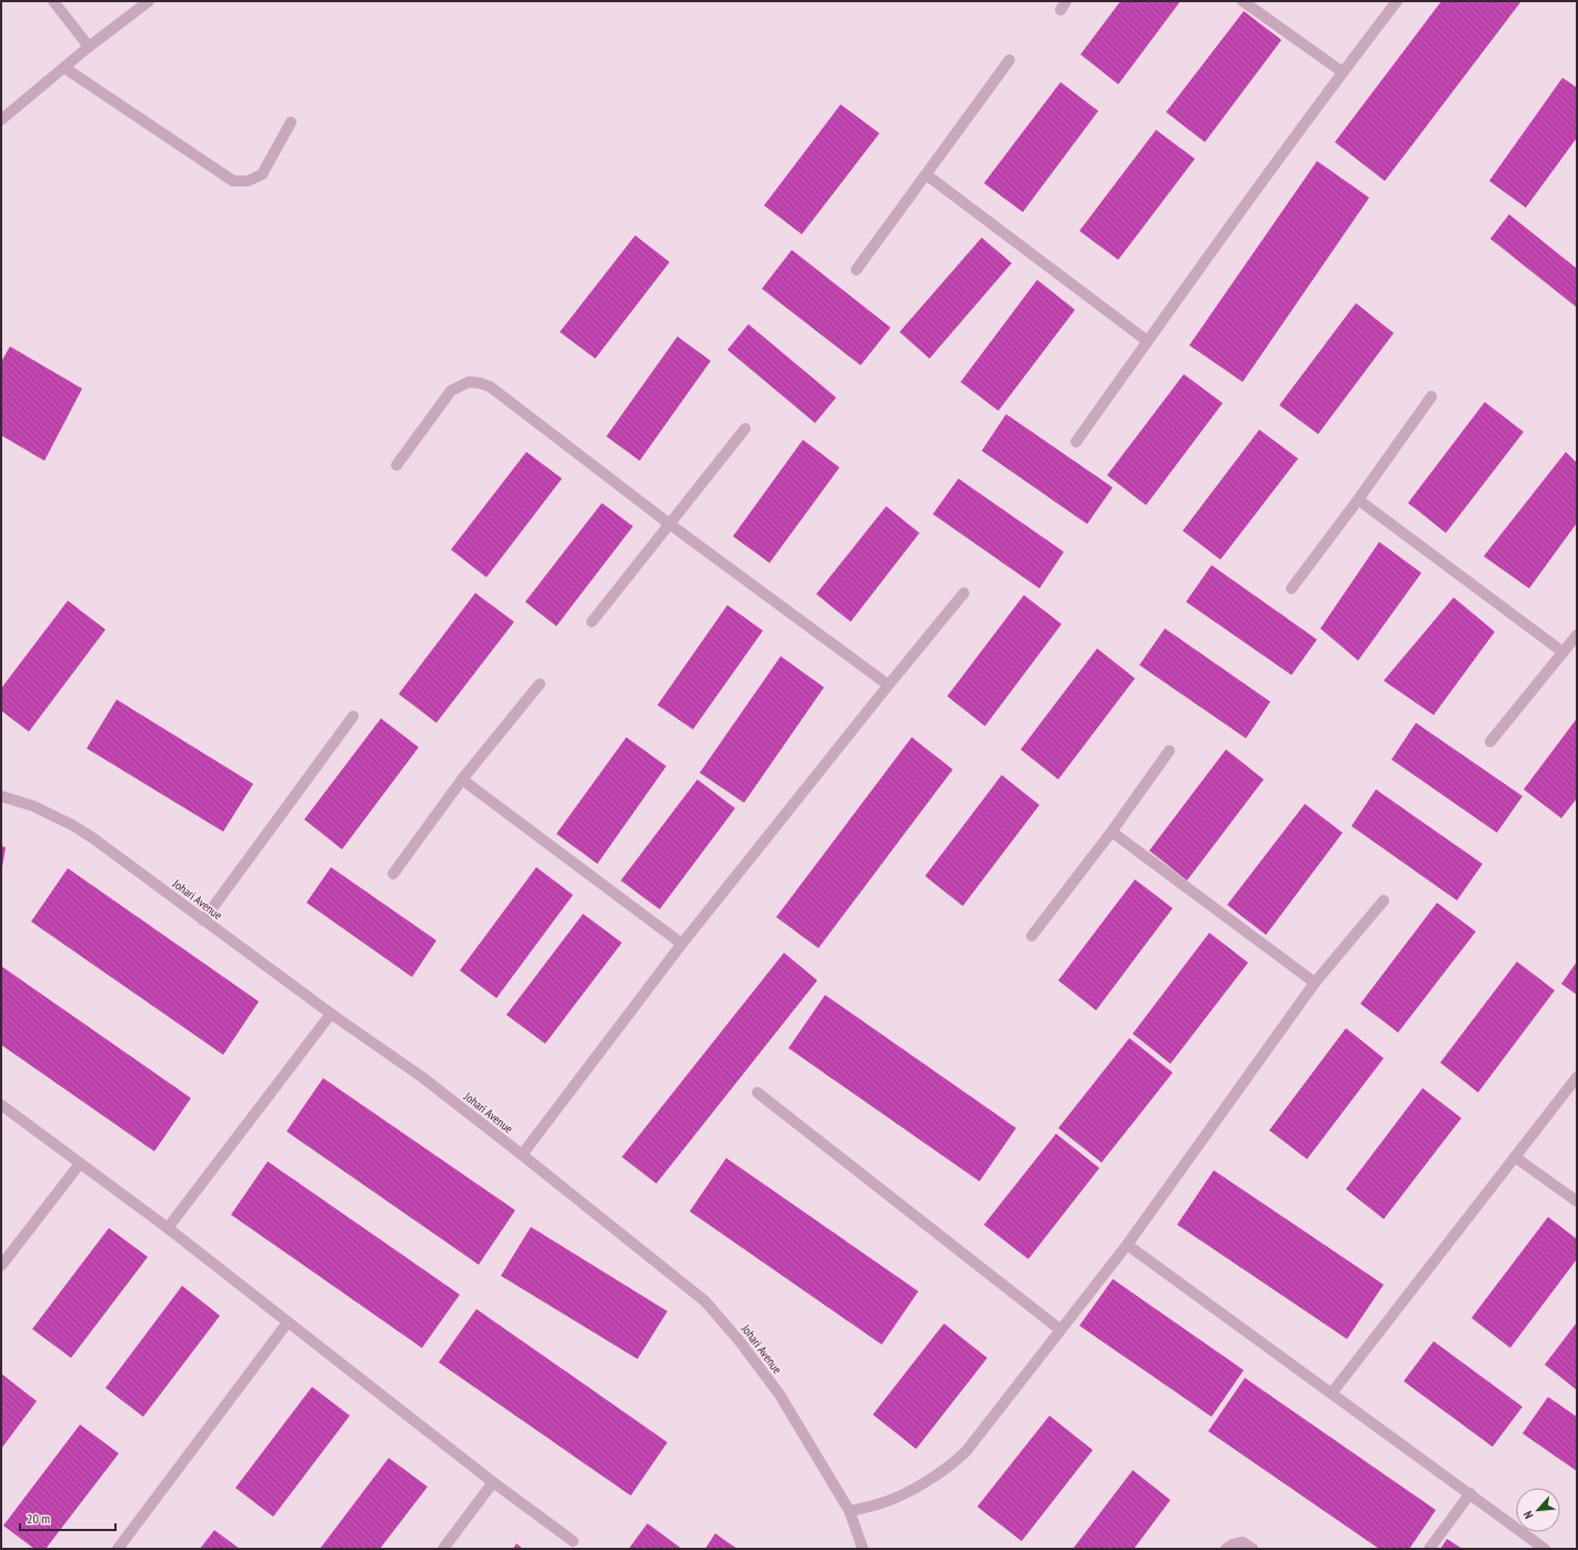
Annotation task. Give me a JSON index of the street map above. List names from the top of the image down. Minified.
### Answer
{"streets":{"street":["Johari Avenue"]},"scale_bar":"20 m","north":"bottom left"}
